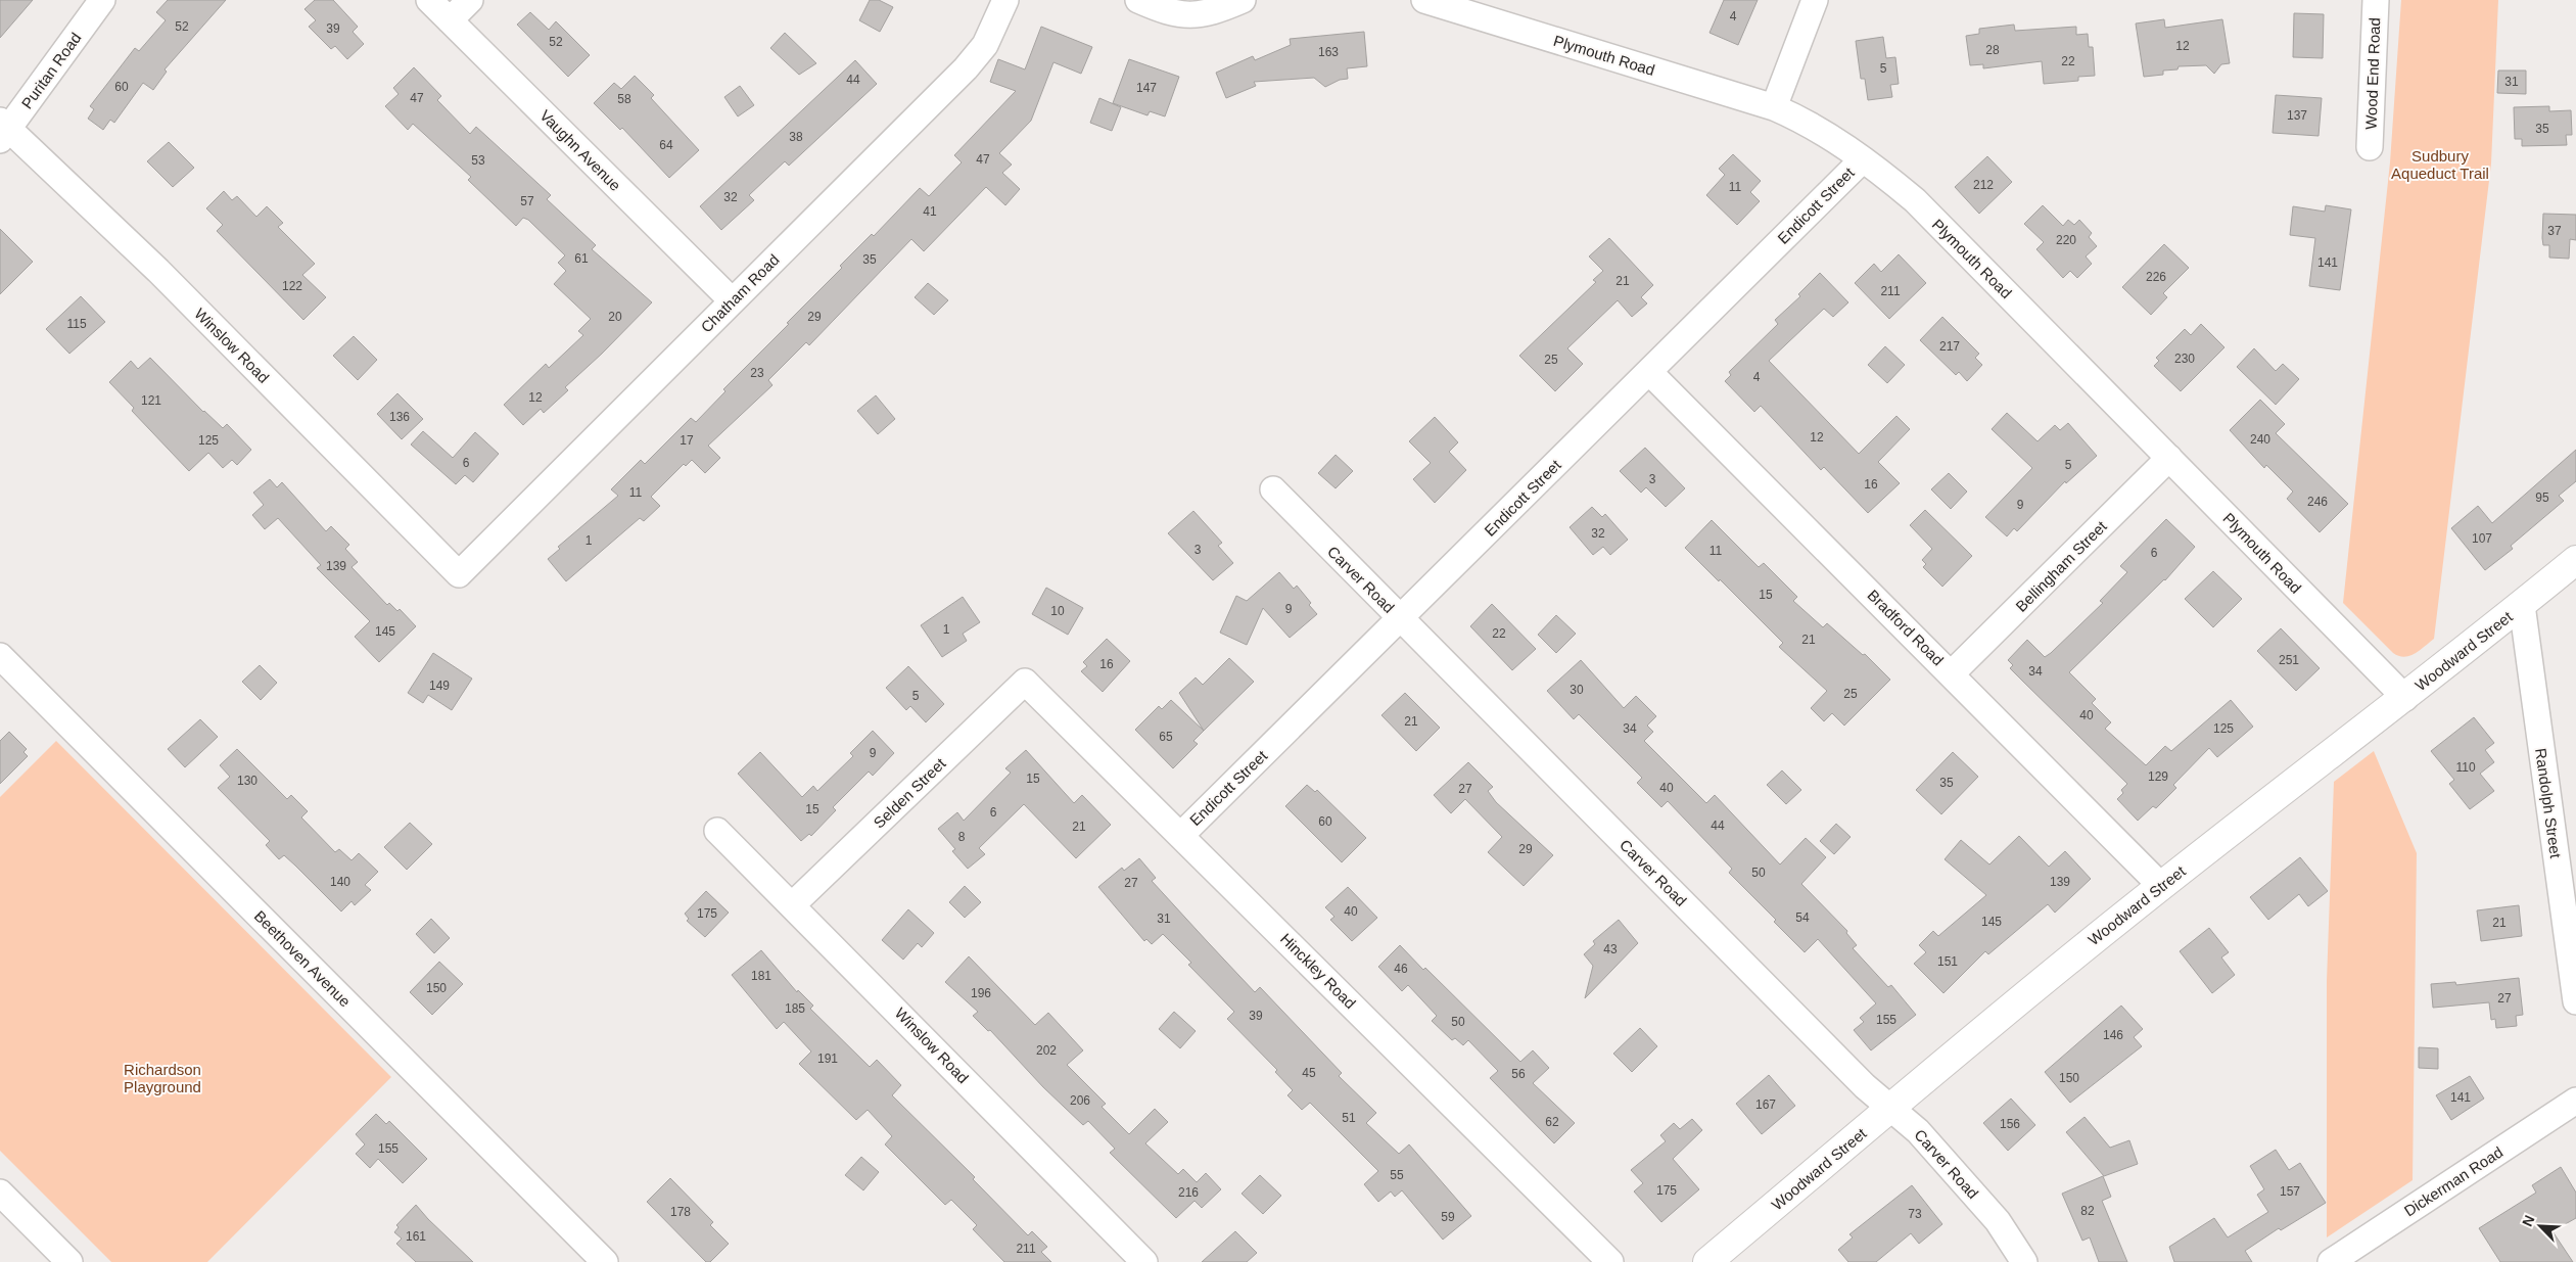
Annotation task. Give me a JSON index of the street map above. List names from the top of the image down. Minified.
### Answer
{"streets":{"street":["Plymouth Road","Puritan Road","Wood End Road","Vaughn Avenue","Endicott Street","Chatham Road","Winslow Road","Bellingham Street","Carver Road","Bradford Road","Woodward Street","Selden Street","Randolph Street","Beethoven Avenue","Hinckley Road","Dickerman Road"]},"crossings":[["Plymouth Road","Endicott Street"],["Plymouth Road","Bellingham Street"],["Plymouth Road","Woodward Street"],["Puritan Road","Winslow Road"],["Vaughn Avenue","Chatham Road"],["Endicott Street","Carver Road"],["Endicott Street","Bradford Road"],["Endicott Street","Hinckley Road"],["Chatham Road","Winslow Road"],["Winslow Road","Selden Street"],["Bellingham Street","Bradford Road"],["Carver Road","Woodward Street"],["Bradford Road","Woodward Street"],["Woodward Street","Randolph Street"],["Selden Street","Hinckley Road"]],"parks":["Sudbury Aqueduct Trail","Richardson Playground"],"house_numbers":["4","52","39","52","12","28","163","22","5","44","31","60","147","47","58","137","35","38","64","47","53","212","11","32","57","41","37","220","61","35","141","226","21","122","211","20","29","115","217","230","25","23","4","12","121","136","12","240","125","17","6","5","3","16","11","95","246","9","32","107","1","3","11","6","139","15","9","10","1","145","22","21","251","16","34","149","30","25","5","40","21","34","125","65","9","110","129","15","130","35","40","27","15","6","60","44","21","8","29","50","140","139","27","40","175","54","31","145","21","43","151","46","181","150","196","27","185","39","155","50","146","202","191","45","56","150","141","206","167","51","62","156","155","55","175","157","216","82","178","73","59","161","211"],"north":"top left"}
